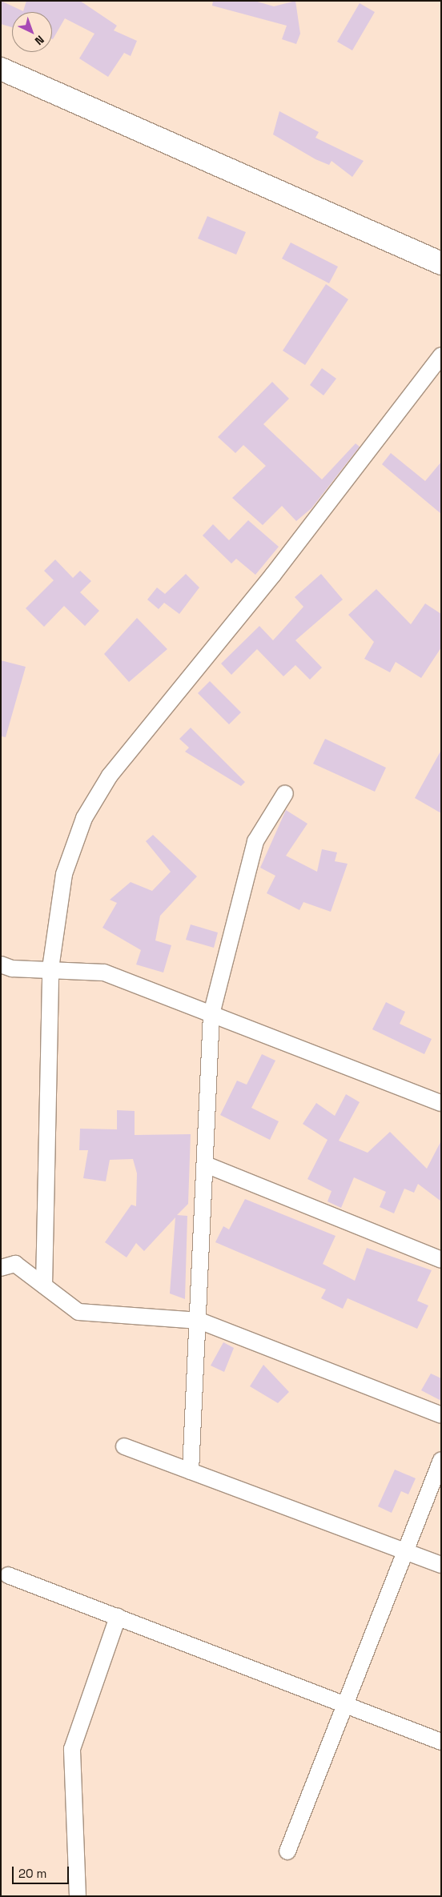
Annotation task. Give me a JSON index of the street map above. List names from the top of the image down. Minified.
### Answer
{"scale_bar":"20 m","north":"bottom right"}
